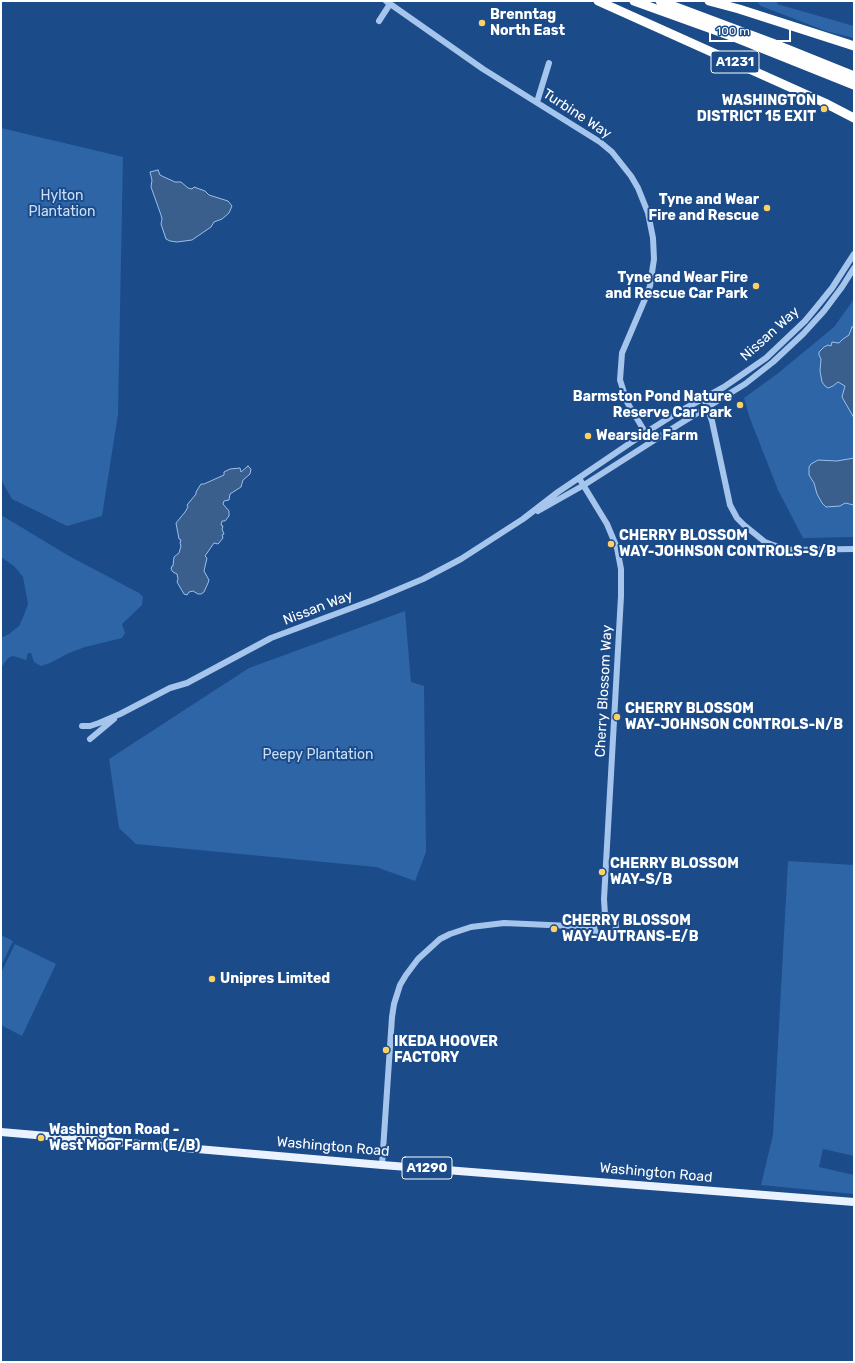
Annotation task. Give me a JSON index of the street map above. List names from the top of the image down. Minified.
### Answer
{"streets":{"highway":["A1231"],"main road":["Washington Road","A1290"],"street":["Turbine Way","Nissan Way","Cherry Blossom Way"]},"crossings":[["Turbine Way","Nissan Way"],["Nissan Way","Cherry Blossom Way"]],"parks":["Hylton Plantation","Peepy Plantation"],"places":["Brenntag North East","WASHINGTON DISTRICT 15 EXIT","Tyne and Wear Fire and Rescue","Tyne and Wear Fire and Rescue Car Park","Barmston Pond Nature Reserve Car Park","Wearside Farm","CHERRY BLOSSOM WAY-JOHNSON CONTROLS-S/B","CHERRY BLOSSOM WAY-JOHNSON CONTROLS-N/B","CHERRY BLOSSOM WAY-S/B","CHERRY BLOSSOM WAY-AUTRANS-E/B","Unipres Limited","IKEDA HOOVER FACTORY","Washington Road - West Moor Farm (E/B)"],"scale_bar":"100 m"}
